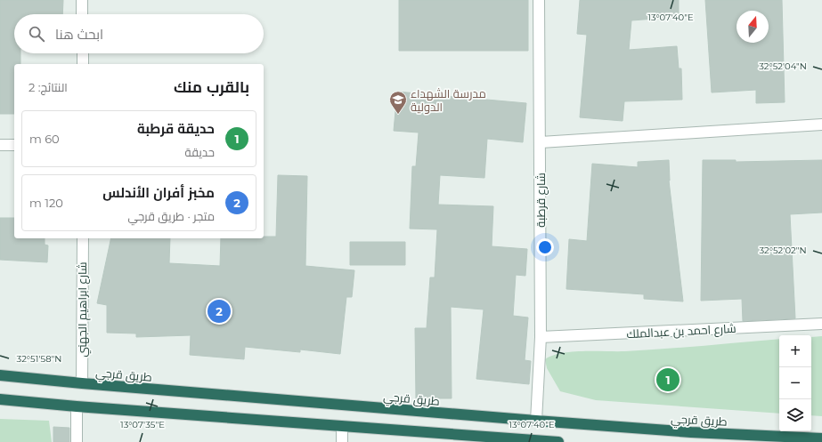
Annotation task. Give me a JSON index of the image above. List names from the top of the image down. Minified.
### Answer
{"streets":{"highway":["طريق قرجي"],"street":["شارع قرطبة","شارع ابراهيم الجهني","شارع احمد بن عبدالملك"]},"crossings":[["شارع قرطبة","شارع احمد بن عبدالملك"],["شارع قرطبة","طريق قرجي"],["شارع ابراهيم الجهني","طريق قرجي"]],"places":{"school or university":["مدرسة الشهداء الدولية"]},"north":"top","page":{"search":"ابحث هنا","heading":["بالقرب منك","النتائج: 2"],"list":[{"mark":"1","name":"حديقة قرطبة","note":"حديقة","value":"60 m"},{"mark":"2","name":"مخبز أفران الأندلس","note":"متجر · طريق قرجي","value":"120 m"}],"pins":["2","1"],"map_buttons":["+","−"]},"coordinates":["13°07'40\"E","32°52'04\"N","32°52'02\"N","32°51'58\"N","13°07'35\"E"]}
